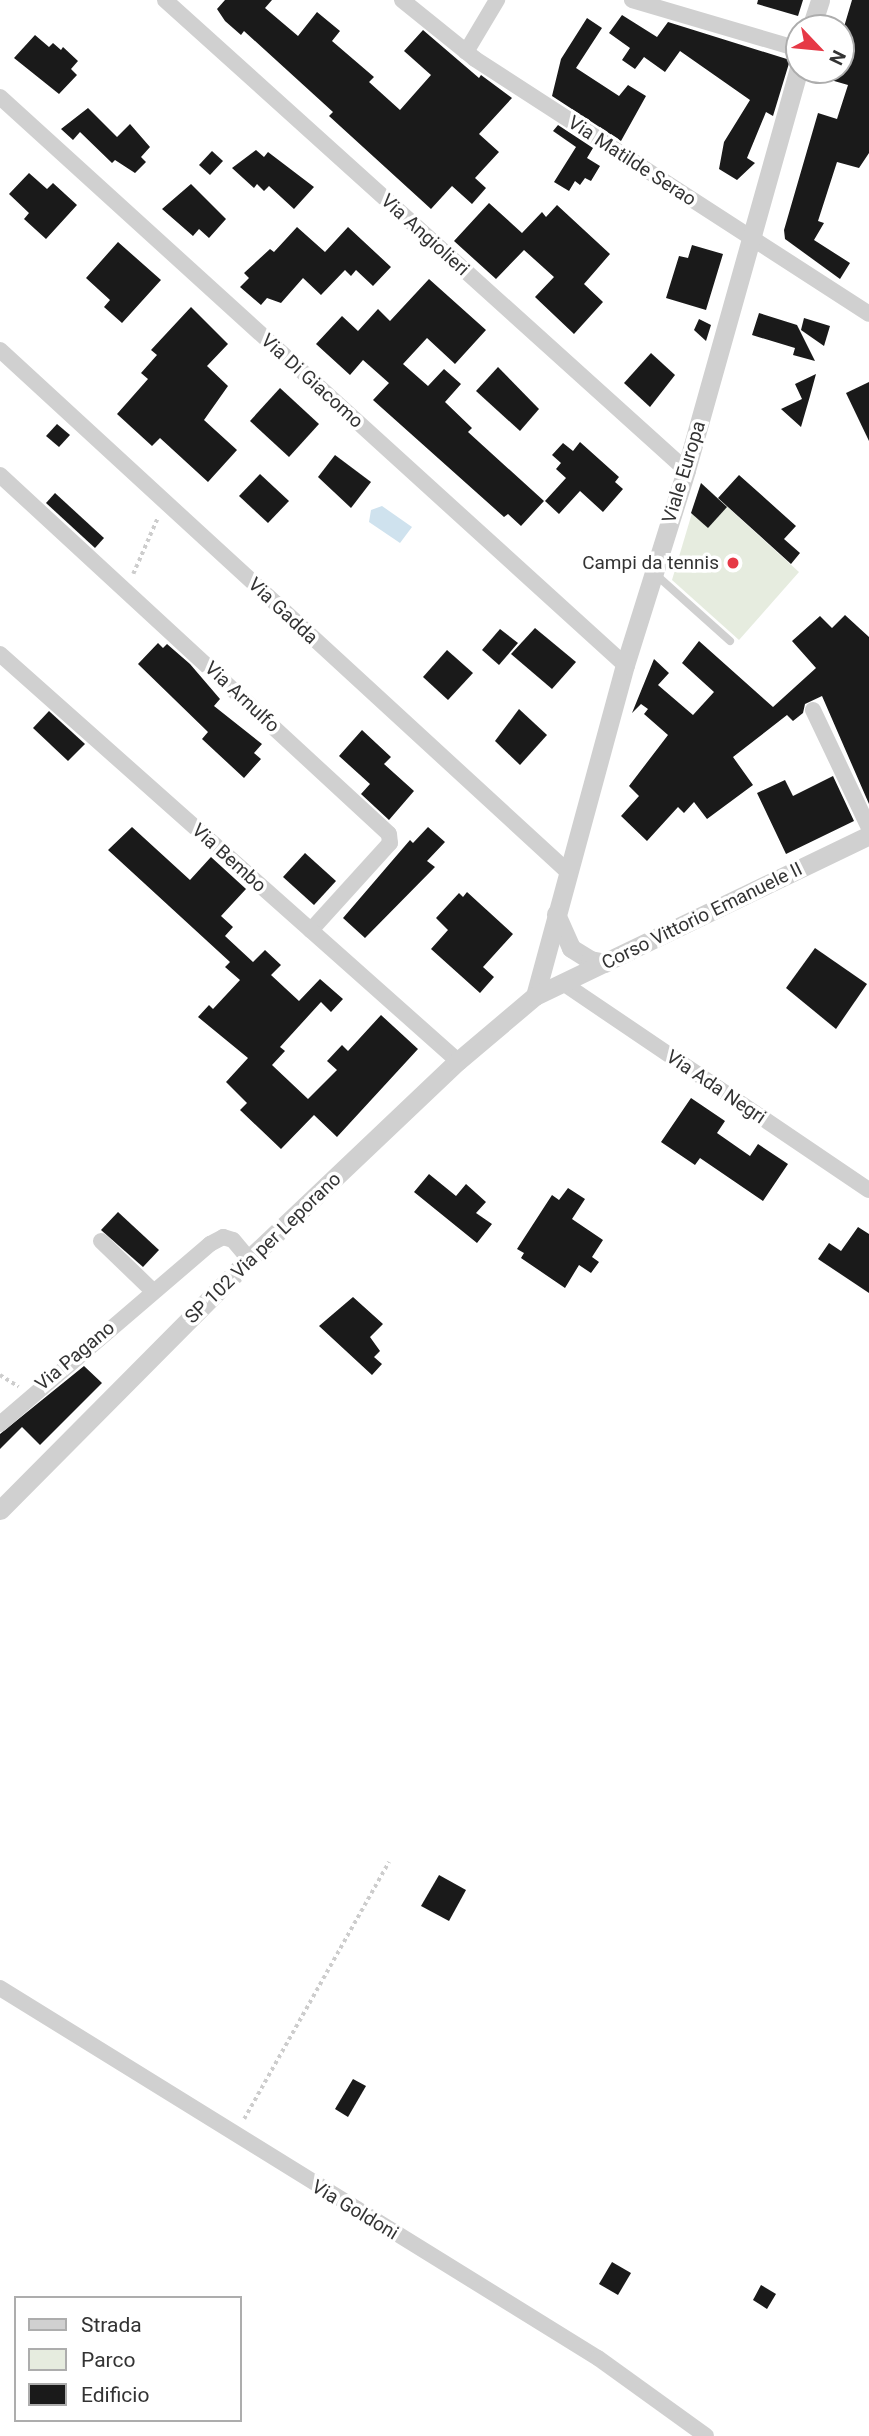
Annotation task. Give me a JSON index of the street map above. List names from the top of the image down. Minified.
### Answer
{"streets":{"street":["Via Matilde Serao","Via Angiolieri","Via Di Giacomo","Viale Europa","Via Gadda","Via Arnulfo","Via Bembo","Corso Vittorio Emanuele II","Via Ada Negri","SP 102 Via per Leporano","Via Pagano","Via Goldoni"]},"crossings":[["Via Matilde Serao","Viale Europa"],["Via Angiolieri","Viale Europa"],["Via Di Giacomo","Viale Europa"],["Viale Europa","Via Gadda"],["Viale Europa","Corso Vittorio Emanuele II"],["Viale Europa","SP 102 Via per Leporano"],["Via Arnulfo","Via Bembo"],["Via Bembo","SP 102 Via per Leporano"],["Corso Vittorio Emanuele II","Via Ada Negri"],["Corso Vittorio Emanuele II","SP 102 Via per Leporano"],["SP 102 Via per Leporano","Via Pagano"]],"places":["Campi da tennis"],"legend":["Strada","Parco","Edificio"],"north":"bottom right"}
